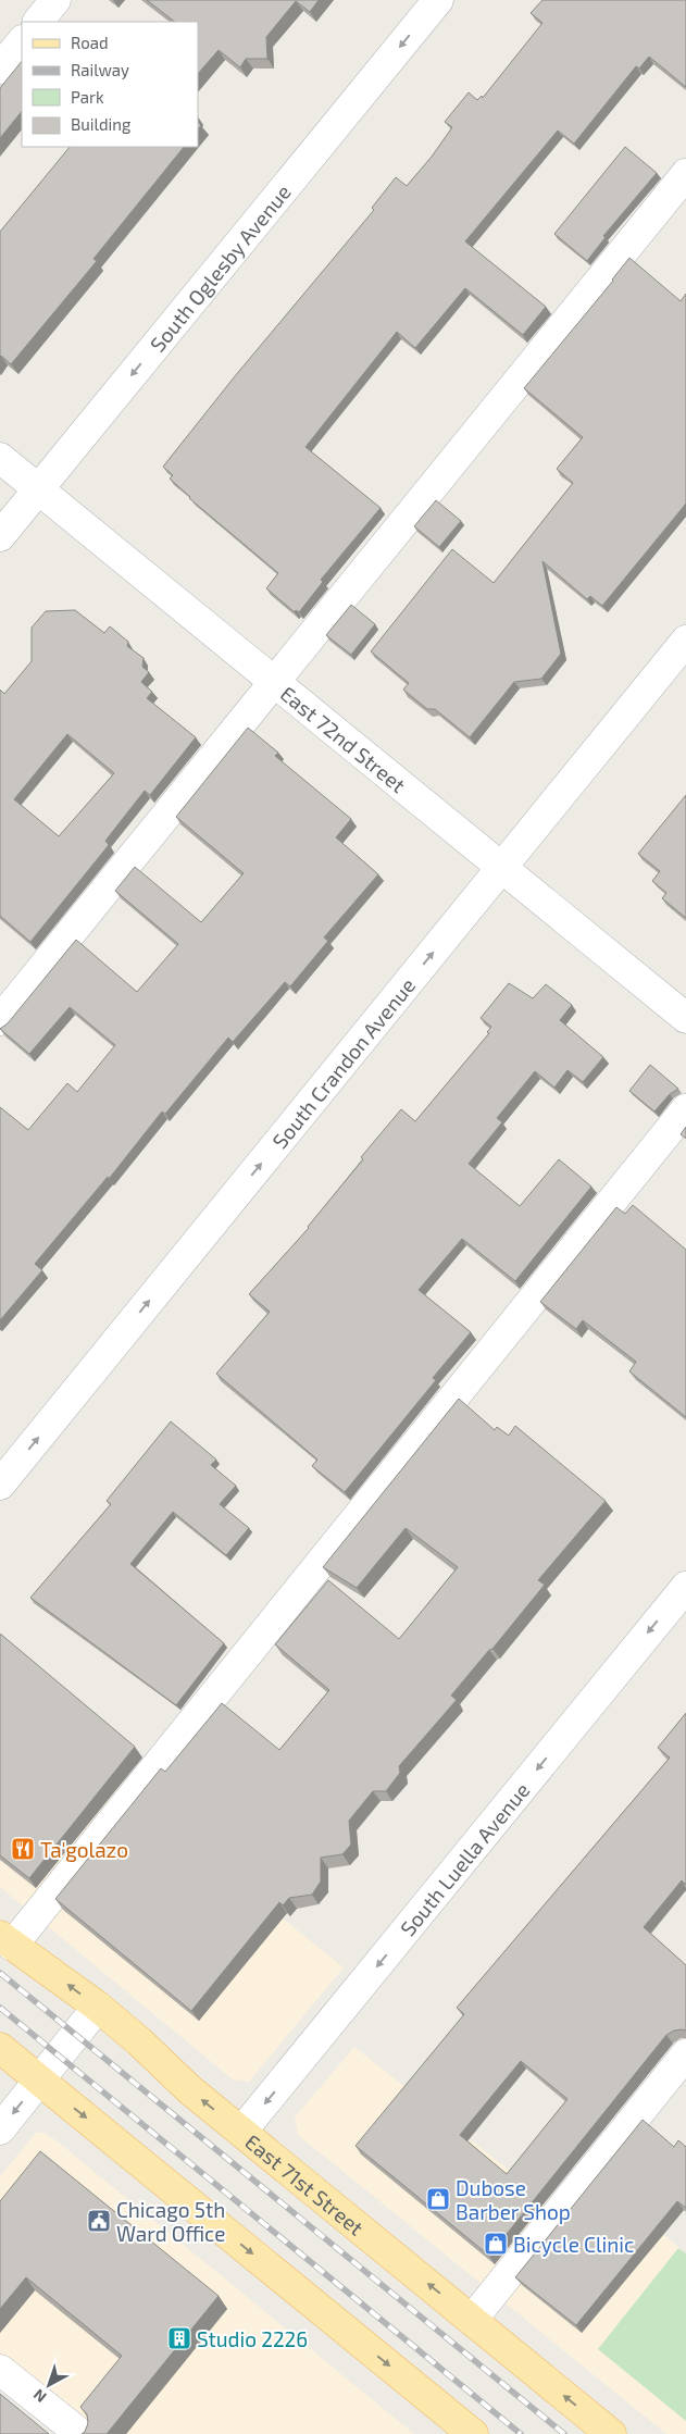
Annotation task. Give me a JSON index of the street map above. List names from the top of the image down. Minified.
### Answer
{"streets":{"main road":["East 71st Street"],"street":["South Oglesby Avenue","East 72nd Street","South Crandon Avenue","South Luella Avenue"]},"crossings":[["South Oglesby Avenue","East 72nd Street"],["East 72nd Street","South Crandon Avenue"],["South Luella Avenue","East 71st Street"]],"one_way":["South Oglesby Avenue","South Crandon Avenue","South Luella Avenue"],"places":{"restaurant":["Ta'golazo"],"shop":["Dubose Barber Shop","Bicycle Clinic"],"public building":["Chicago 5th Ward Office"],"building":["Studio 2226"]},"legend":["Road","Railway","Park","Building"],"north":"bottom left"}
